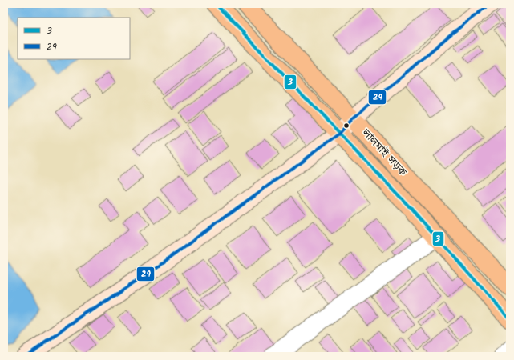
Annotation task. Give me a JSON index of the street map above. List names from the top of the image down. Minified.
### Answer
{"streets":{"main road":["লালমাই সড়ক"]},"lines":["transit line 3","transit line 29"],"legend":["3","29"]}
